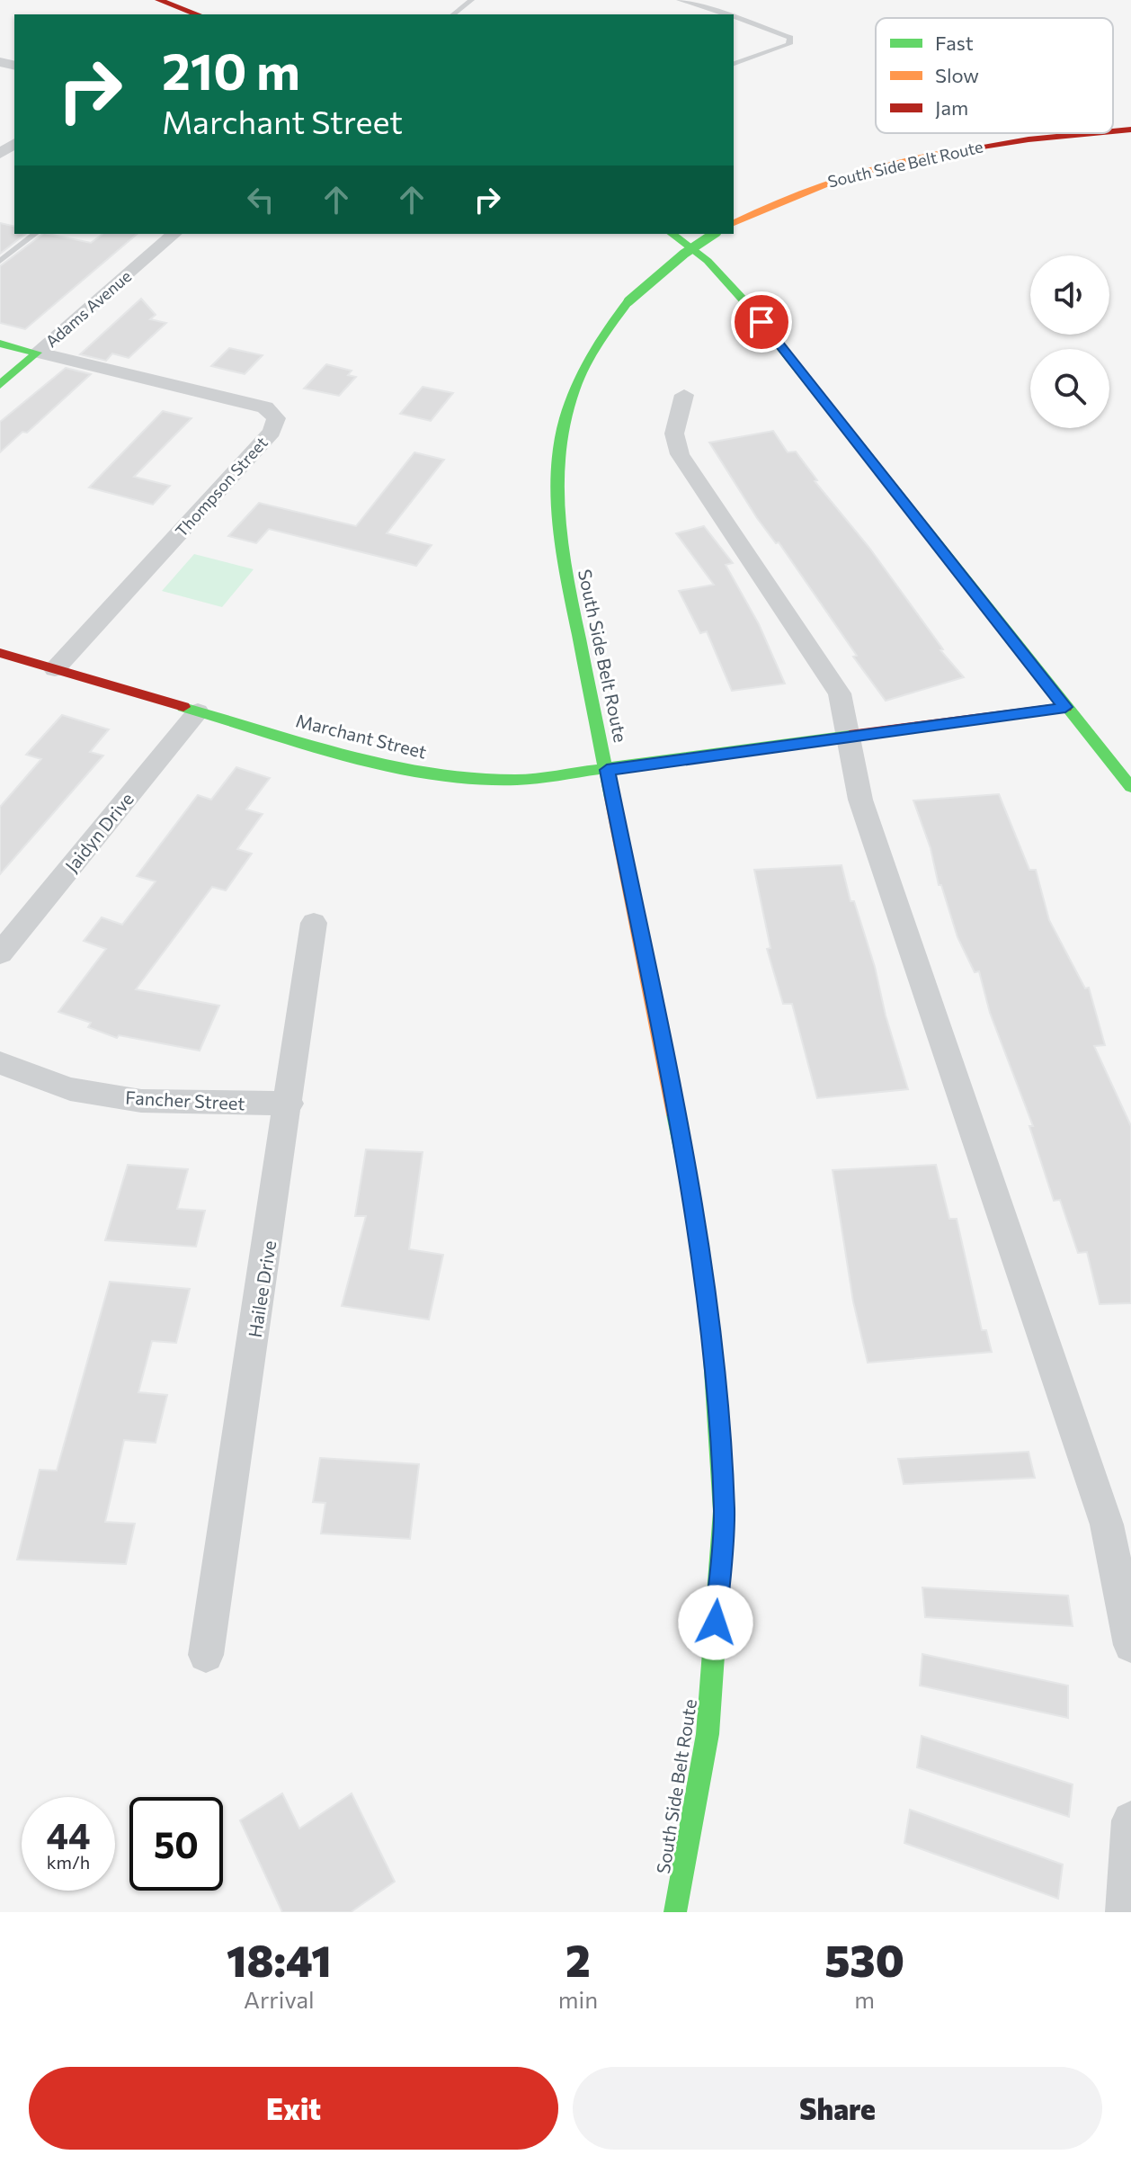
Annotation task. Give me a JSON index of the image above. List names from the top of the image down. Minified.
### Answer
{"streets":{"main road":["South Side Belt Route","Adams Avenue","Thompson Street","Marchant Street"],"street":["Jaidyn Drive","Fancher Street","Hailee Drive"]},"crossings":[["South Side Belt Route","Marchant Street"],["Adams Avenue","Thompson Street"],["Thompson Street","Marchant Street"],["Marchant Street","Jaidyn Drive"],["Fancher Street","Hailee Drive"]],"legend":["Fast","Slow","Jam"],"page":{"turn":["210 m","Marchant Street"],"speed":"44 km/h","limit":"50","eta":["18:41","Arrival","2","min","530","m"],"buttons":["Exit","Share"]}}
